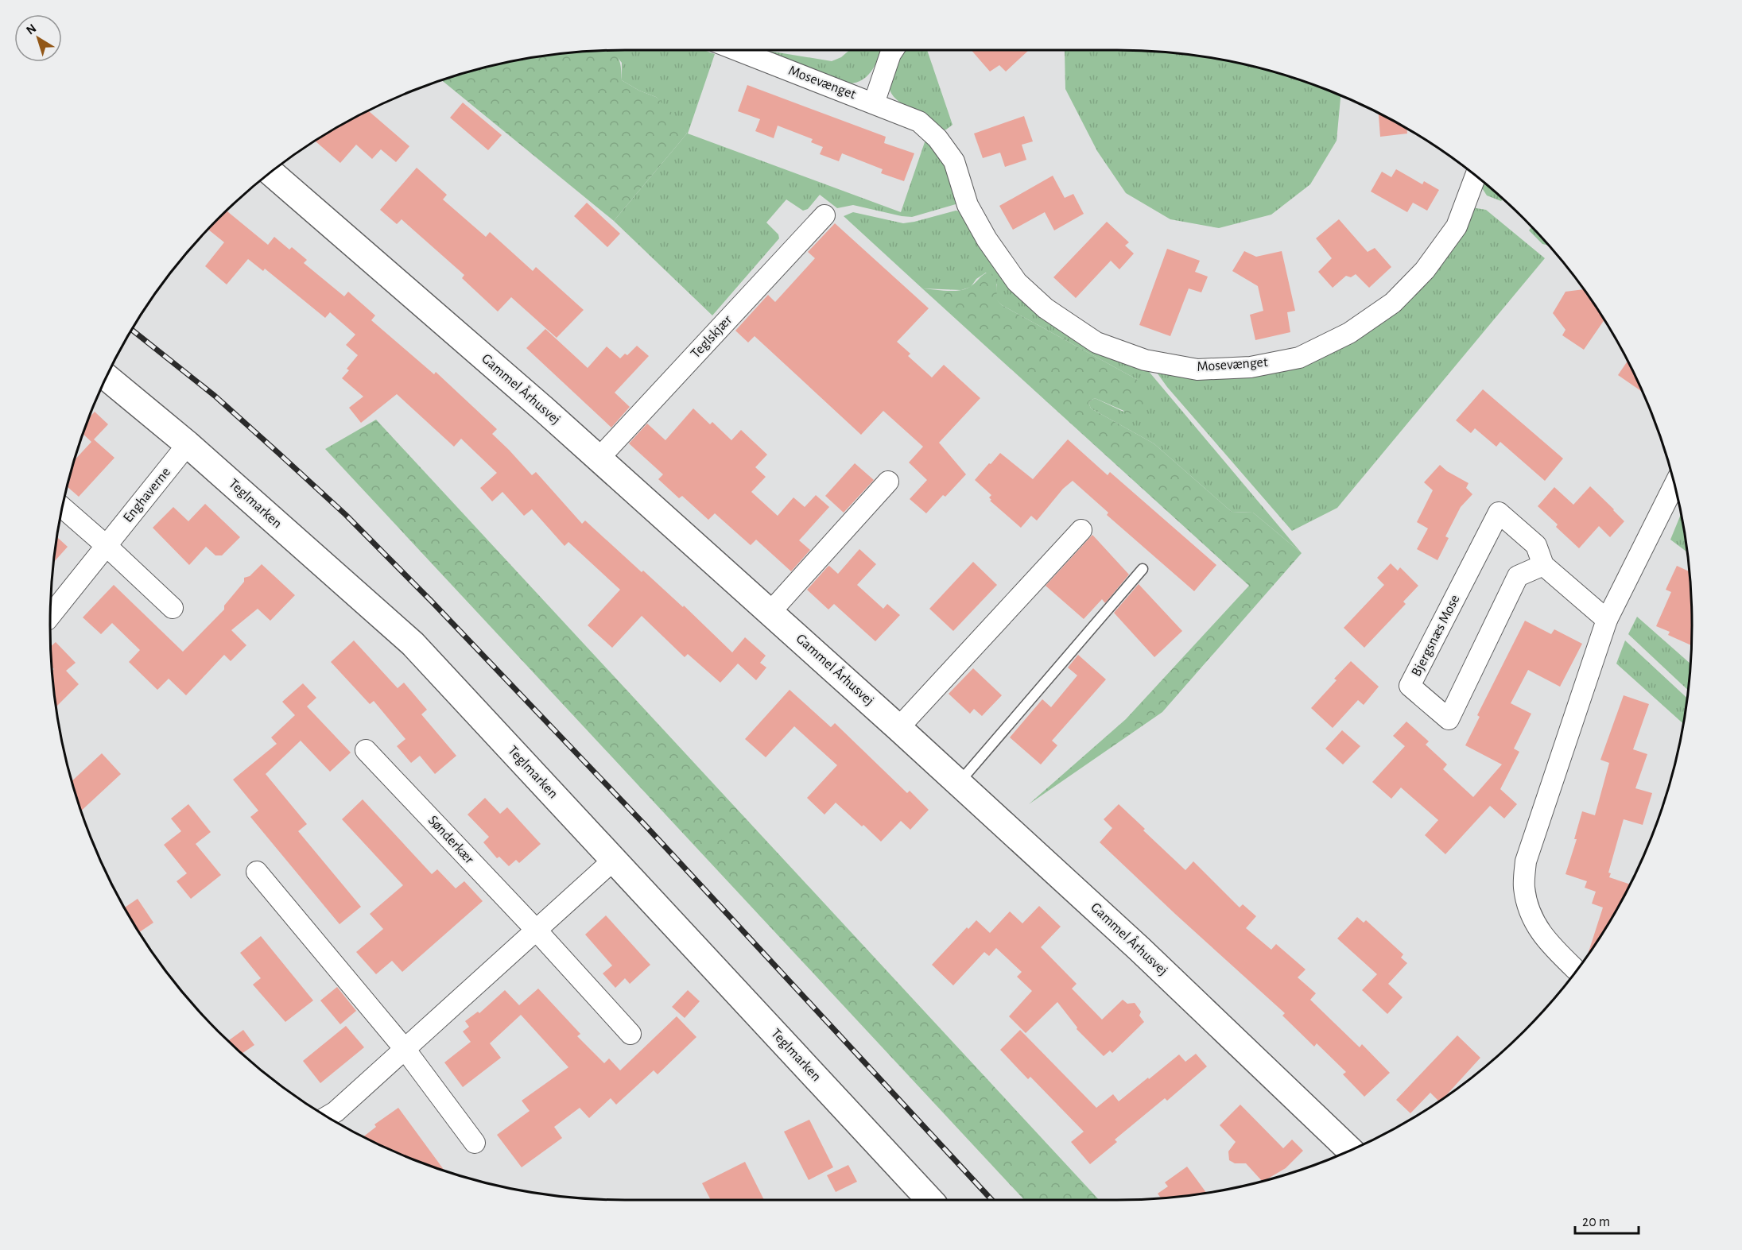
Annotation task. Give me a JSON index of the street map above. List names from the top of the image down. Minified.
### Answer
{"streets":{"street":["Mosevænget","Teglskjær","Gammel Århusvej","Enghaverne","Teglmarken","Bjergsnæs Mose","Sønderkær"]},"crossings":[["Teglskjær","Gammel Århusvej"],["Enghaverne","Teglmarken"]],"scale_bar":"20 m","north":"top left"}
